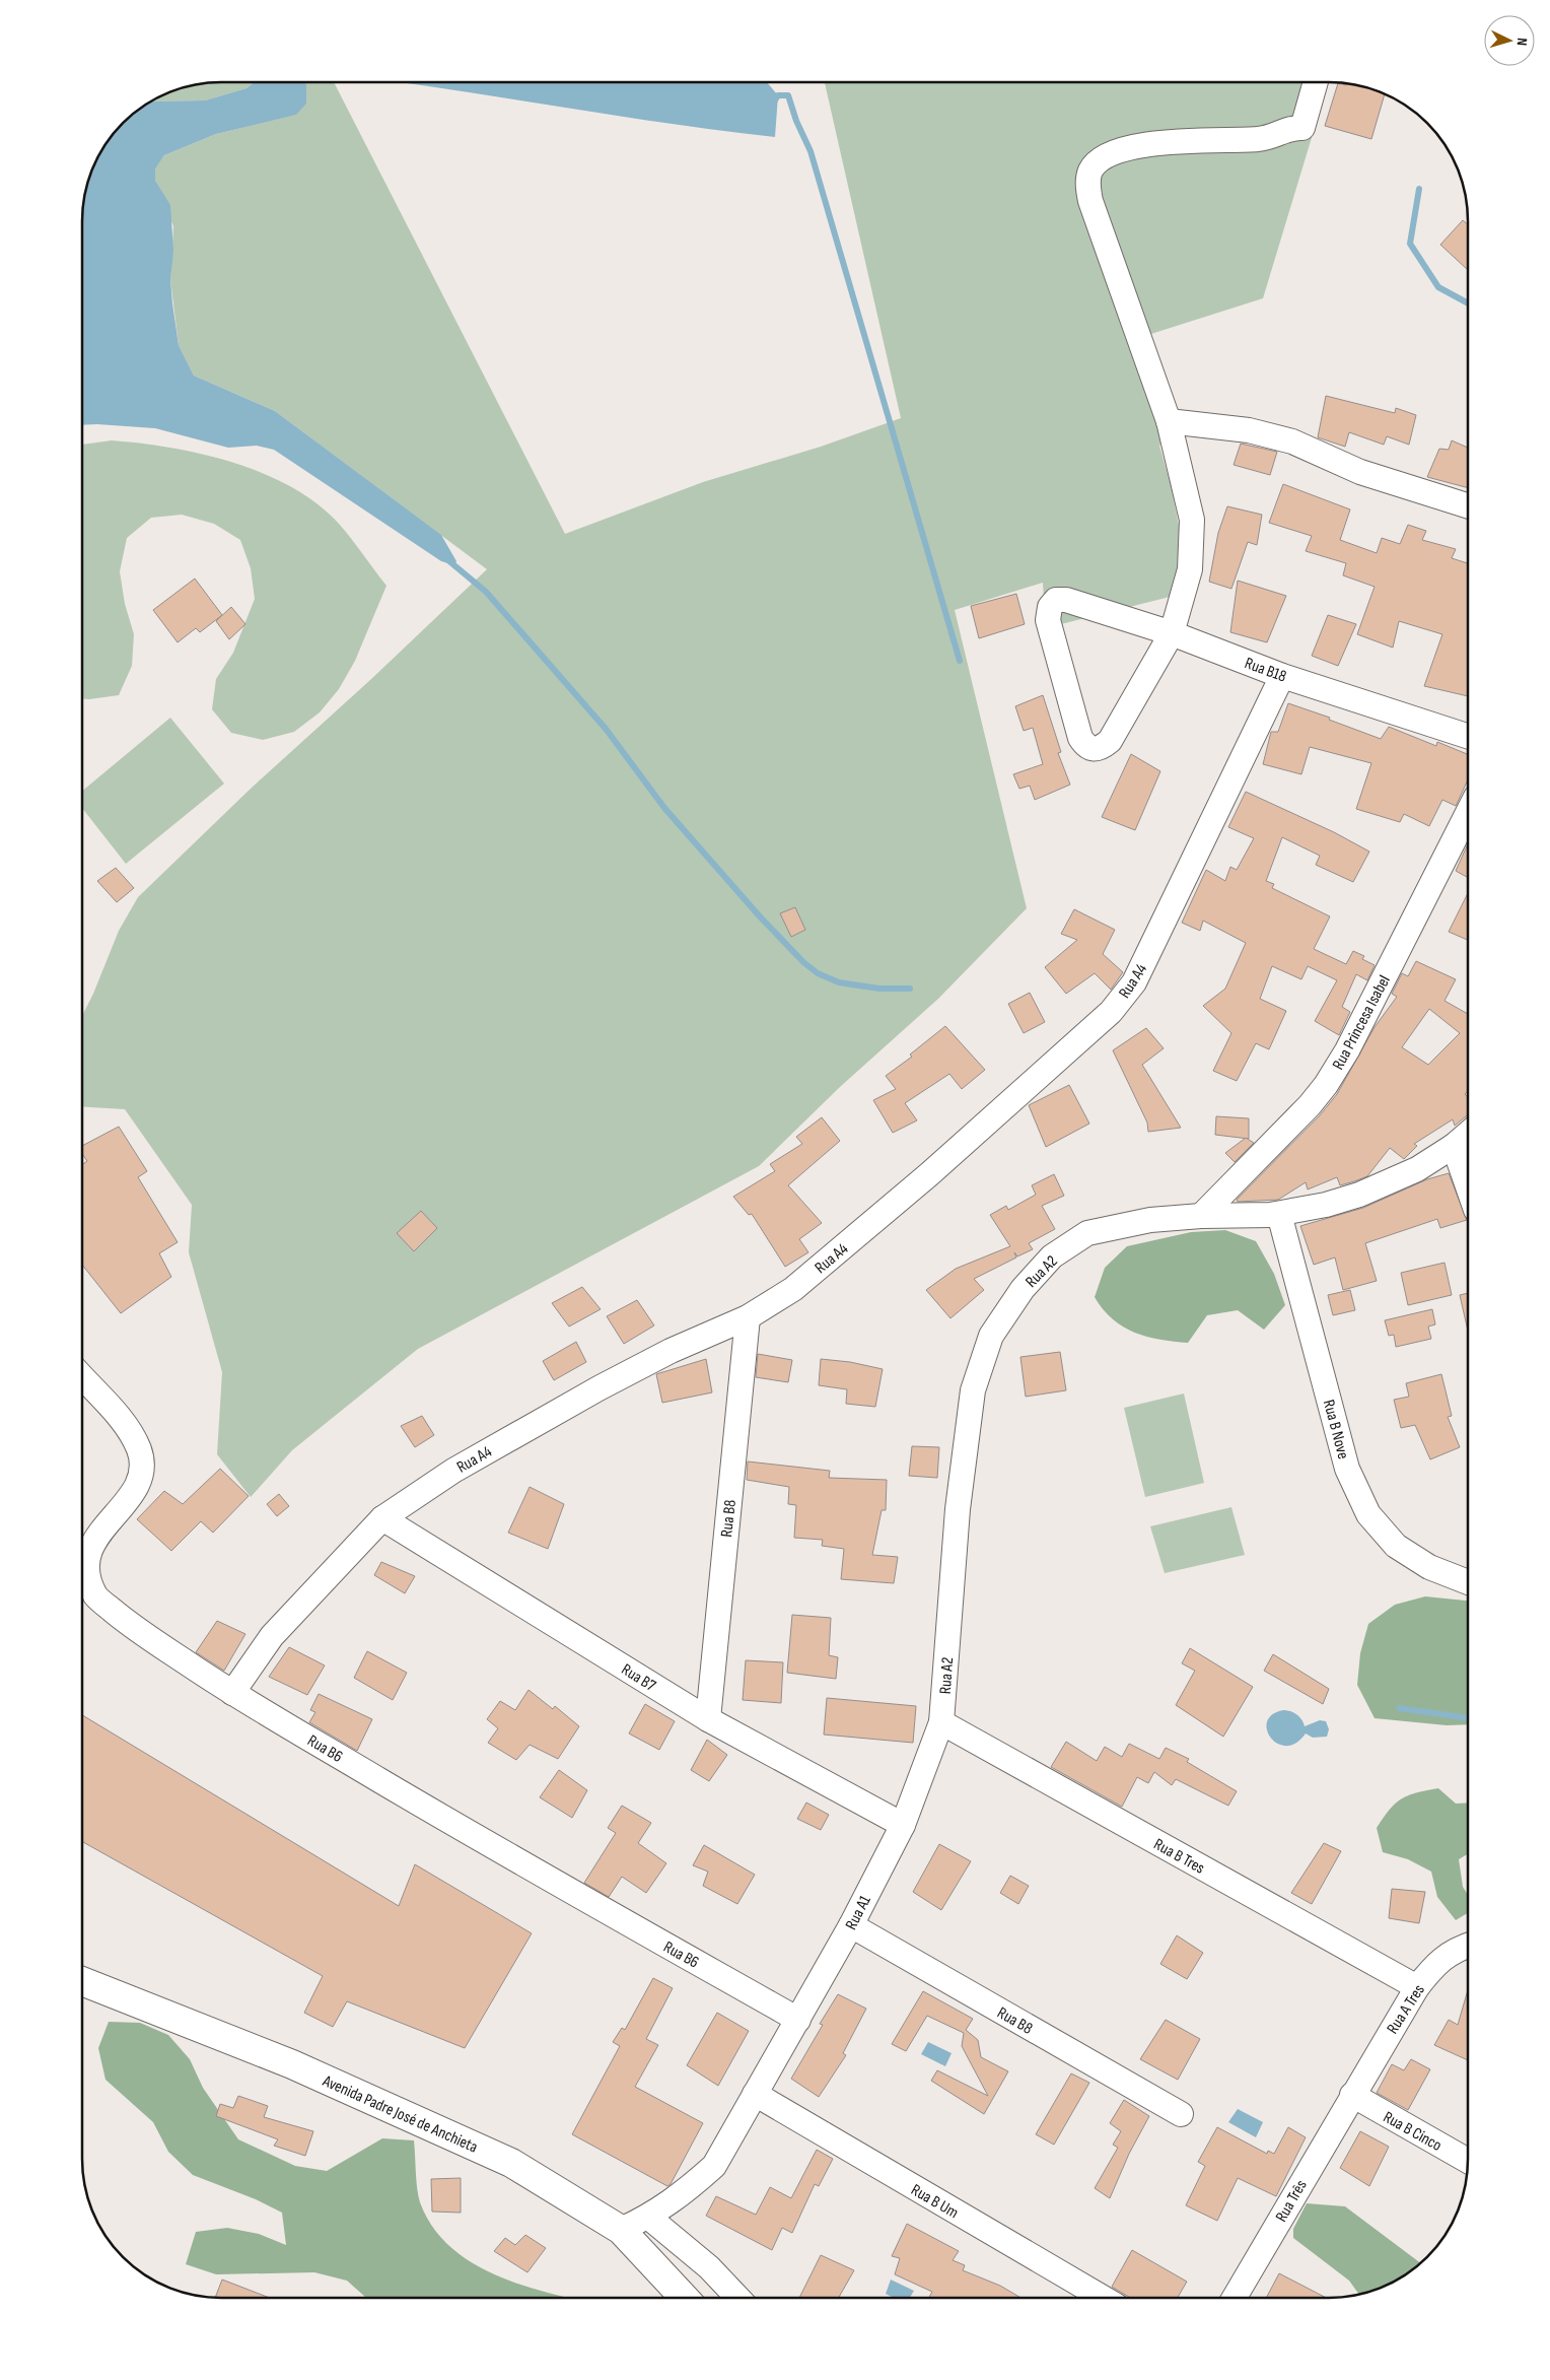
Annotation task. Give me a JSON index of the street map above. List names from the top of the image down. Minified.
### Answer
{"streets":{"main road":["Avenida Padre José de Anchieta"],"street":["Rua B18","Rua A4","Rua Princesa Isabel","Rua A2","Rua B Nove","Rua B8","Rua B7","Rua B6","Rua B Tres","Rua A1","Rua A Tres","Rua B Cinco","Rua B Um","Rua Três"]},"crossings":[["Rua B18","Rua A4"],["Rua A4","Rua B8"],["Rua A4","Rua B7"],["Rua A4","Rua B6"],["Rua Princesa Isabel","Rua A2"],["Rua A2","Rua B Nove"],["Rua A2","Rua B Tres"],["Rua A2","Rua A1"],["Rua B8","Rua B7"],["Rua B8","Rua A1"],["Rua B7","Rua A1"],["Rua B6","Rua A1"],["Rua B Tres","Rua A1"],["Rua B Tres","Rua A Tres"],["Rua A1","Avenida Padre José de Anchieta"],["Rua A1","Rua B Um"],["Rua A Tres","Rua B Cinco"],["Rua A Tres","Rua Três"],["Rua B Cinco","Rua Três"]],"north":"right"}
